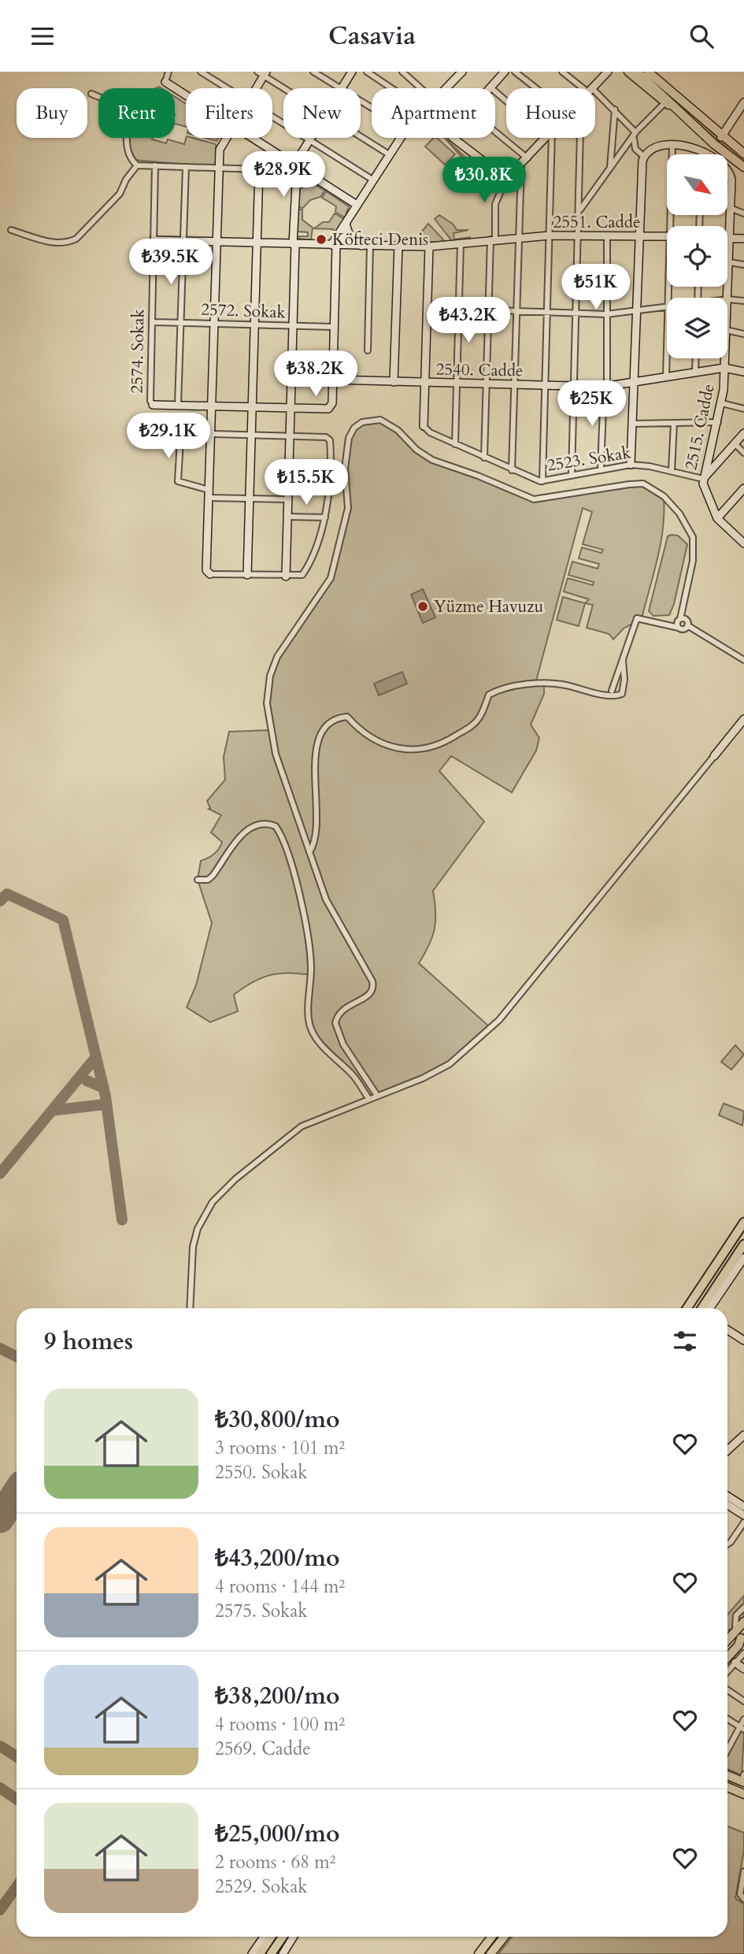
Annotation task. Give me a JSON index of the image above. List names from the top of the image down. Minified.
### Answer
{"streets":{"street":["2551. Cadde","2572. Sokak","2574. Sokak","2540. Cadde","2515. Cadde","2523. Sokak"]},"crossings":[["2551. Cadde","2574. Sokak"],["2572. Sokak","2574. Sokak"],["2540. Cadde","2515. Cadde"],["2515. Cadde","2523. Sokak"]],"places":["Köfteci Denis","Yüzme Havuzu"],"north":"bottom right","page":{"header":"Casavia","chip":["Buy","Rent","Filters","New","Apartment","House"],"price":["₺28.9K","₺30.8K","₺39.5K","₺51K","₺43.2K","₺38.2K","₺25K","₺29.1K","₺15.5K"],"heading":"9 homes","list":[{"name":"₺30,800/mo","note":"3 rooms · 101 m² · 2550. Sokak"},{"name":"₺43,200/mo","note":"4 rooms · 144 m² · 2575. Sokak"},{"name":"₺38,200/mo","note":"4 rooms · 100 m² · 2569. Cadde"},{"name":"₺25,000/mo","note":"2 rooms · 68 m² · 2529. Sokak"}]}}
